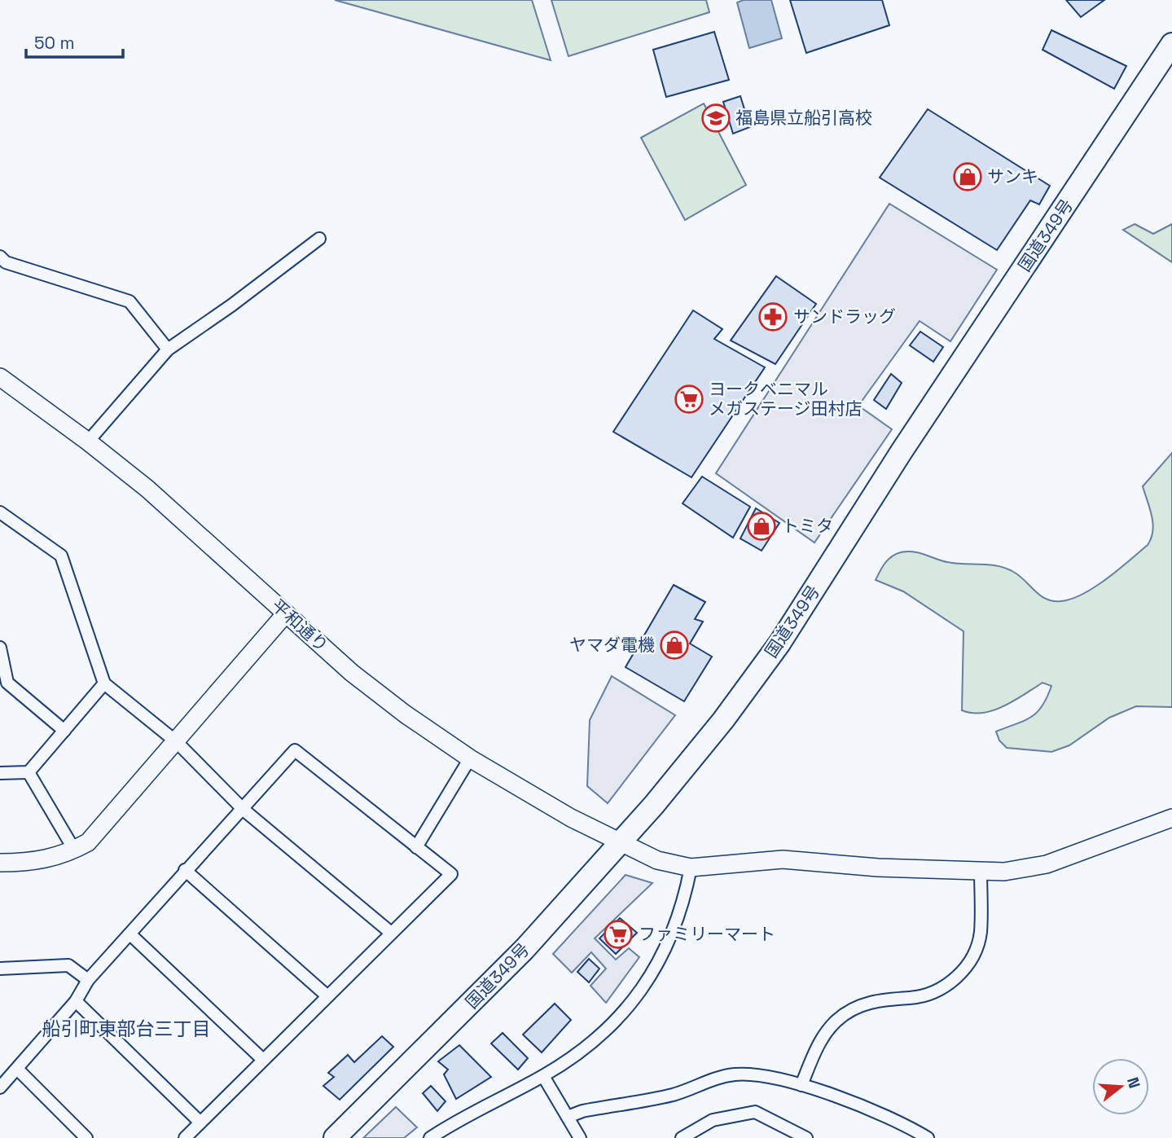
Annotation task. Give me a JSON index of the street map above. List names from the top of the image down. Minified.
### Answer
{"streets":{"highway":["国道349号"],"street":["平和通り"]},"crossings":[["国道349号","平和通り"]],"districts":["船引町東部台三丁目"],"places":{"school or university":["福島県立船引高校"],"shop":["サンキ","トミタ","ヤマダ電機"],"pharmacy":["サンドラッグ"],"supermarket":["ヨークベニマル メガステージ田村店","ファミリーマート"]},"scale_bar":"50 m","north":"right"}
